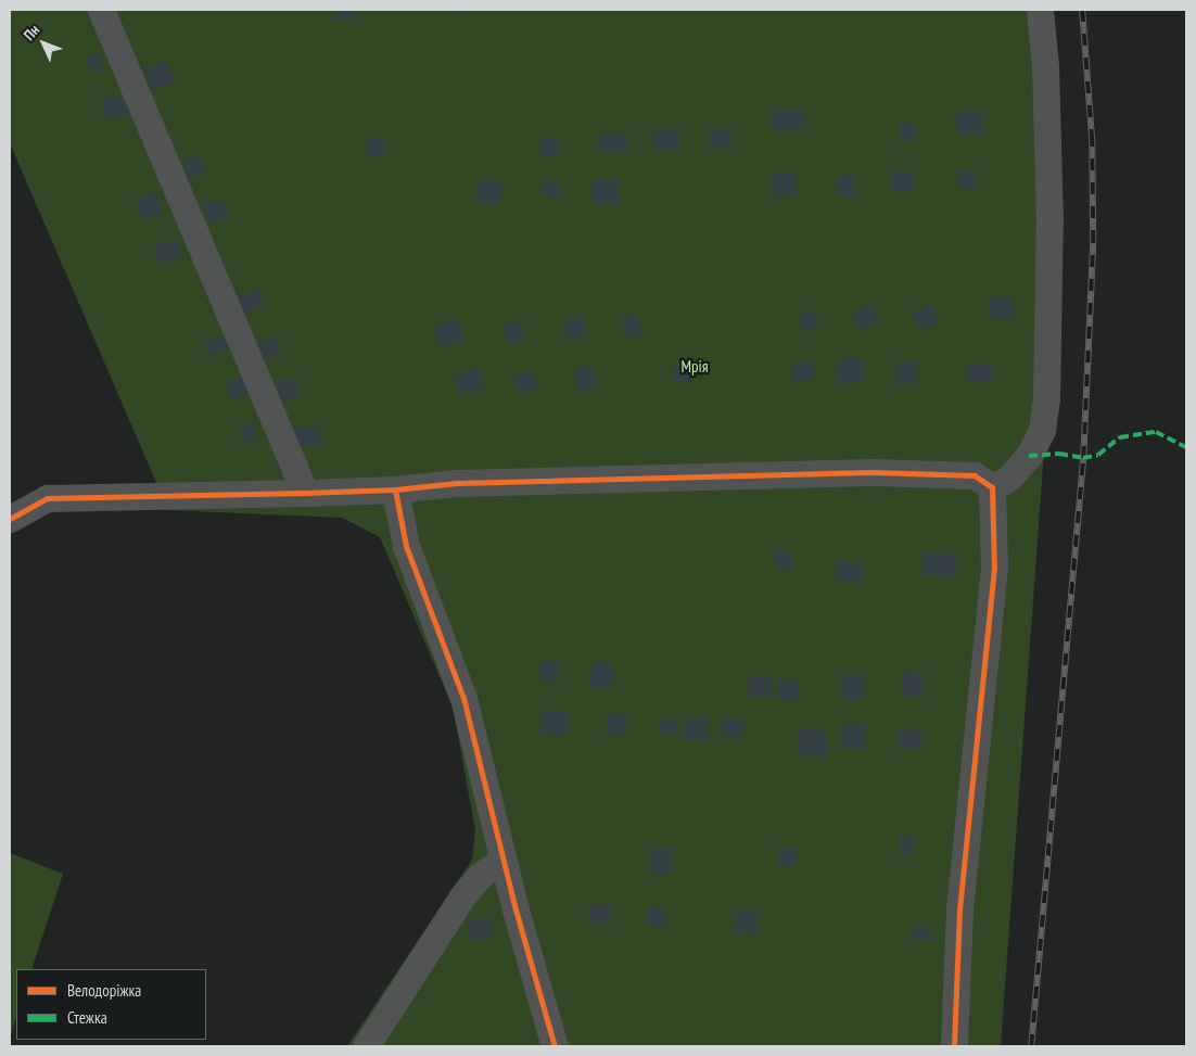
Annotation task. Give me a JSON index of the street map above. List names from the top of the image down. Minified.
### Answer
{"parks":["Мрія"],"legend":["Велодоріжка","Стежка"],"north":"top left"}
